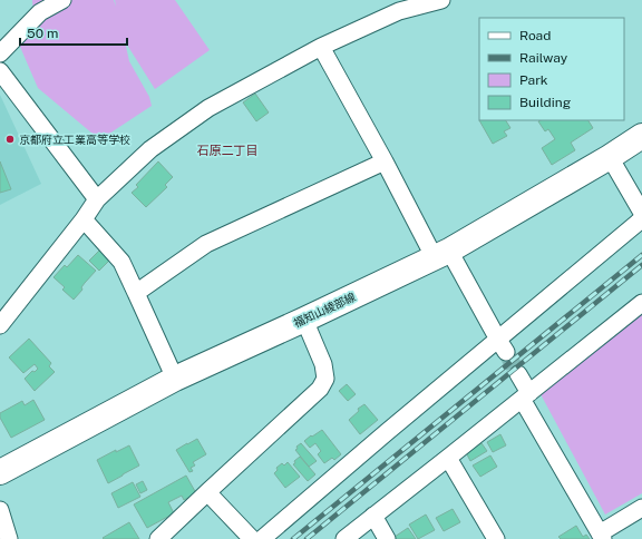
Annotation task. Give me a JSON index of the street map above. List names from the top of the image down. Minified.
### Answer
{"streets":{"main road":["福知山綾部線"]},"districts":["石原二丁目"],"places":["京都府立工業高等学校"],"legend":["Road","Railway","Park","Building"],"scale_bar":"50 m"}
